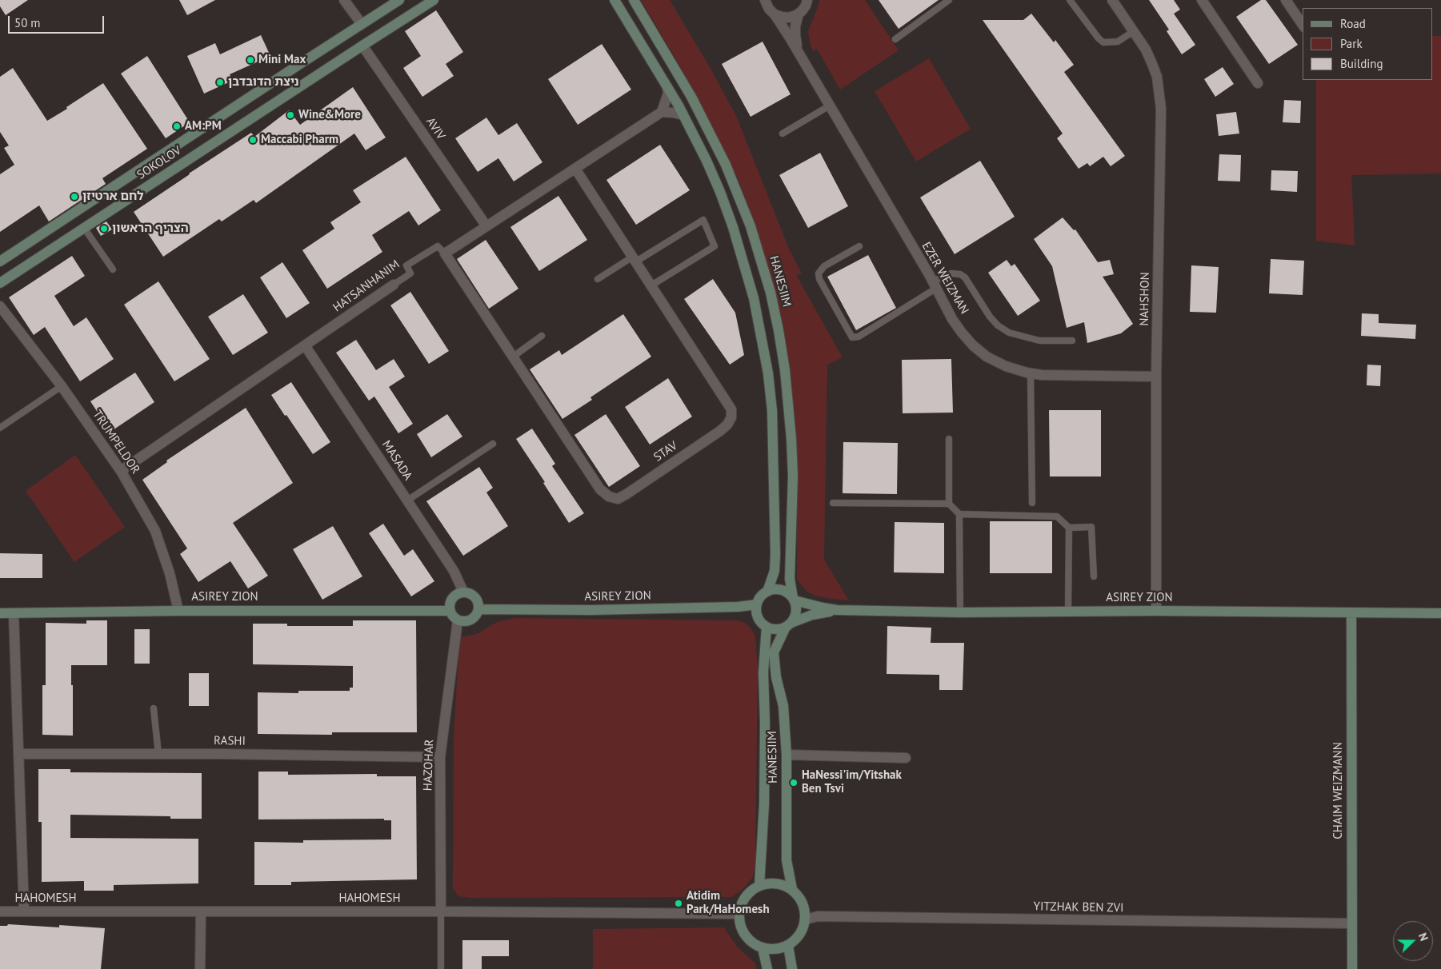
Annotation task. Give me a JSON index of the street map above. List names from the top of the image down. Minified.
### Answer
{"streets":{"street":["AVIV","SOKOLOV","EZER WEIZMAN","HANESIIM","HATSANHANIM","NAHSHON","TRUMPELDOR","STAV","MASADA","ASIREY ZION","RASHI","HAZOHAR","CHAIM WEIZMANN","HAHOMESH","YITZHAK BEN ZVI"]},"crossings":[["AVIV","SOKOLOV"],["EZER WEIZMAN","NAHSHON"],["HANESIIM","ASIREY ZION"],["HANESIIM","HAHOMESH"],["HANESIIM","YITZHAK BEN ZVI"],["HATSANHANIM","TRUMPELDOR"],["HATSANHANIM","STAV"],["HATSANHANIM","MASADA"],["NAHSHON","ASIREY ZION"],["TRUMPELDOR","ASIREY ZION"],["MASADA","ASIREY ZION"],["MASADA","HAZOHAR"],["ASIREY ZION","HAZOHAR"],["ASIREY ZION","CHAIM WEIZMANN"],["RASHI","HAZOHAR"],["HAZOHAR","HAHOMESH"],["CHAIM WEIZMANN","YITZHAK BEN ZVI"],["HAHOMESH","YITZHAK BEN ZVI"]],"places":["Mini Max","ניצת הדובדבן","Wine&More","AM:PM","Maccabi Pharm","לחם ארטיזן","הצריף הראשון","HaNessi'im/Yitshak Ben Tsvi","Atidim Park/HaHomesh"],"legend":["Road","Park","Building"],"scale_bar":"50 m","north":"right"}
